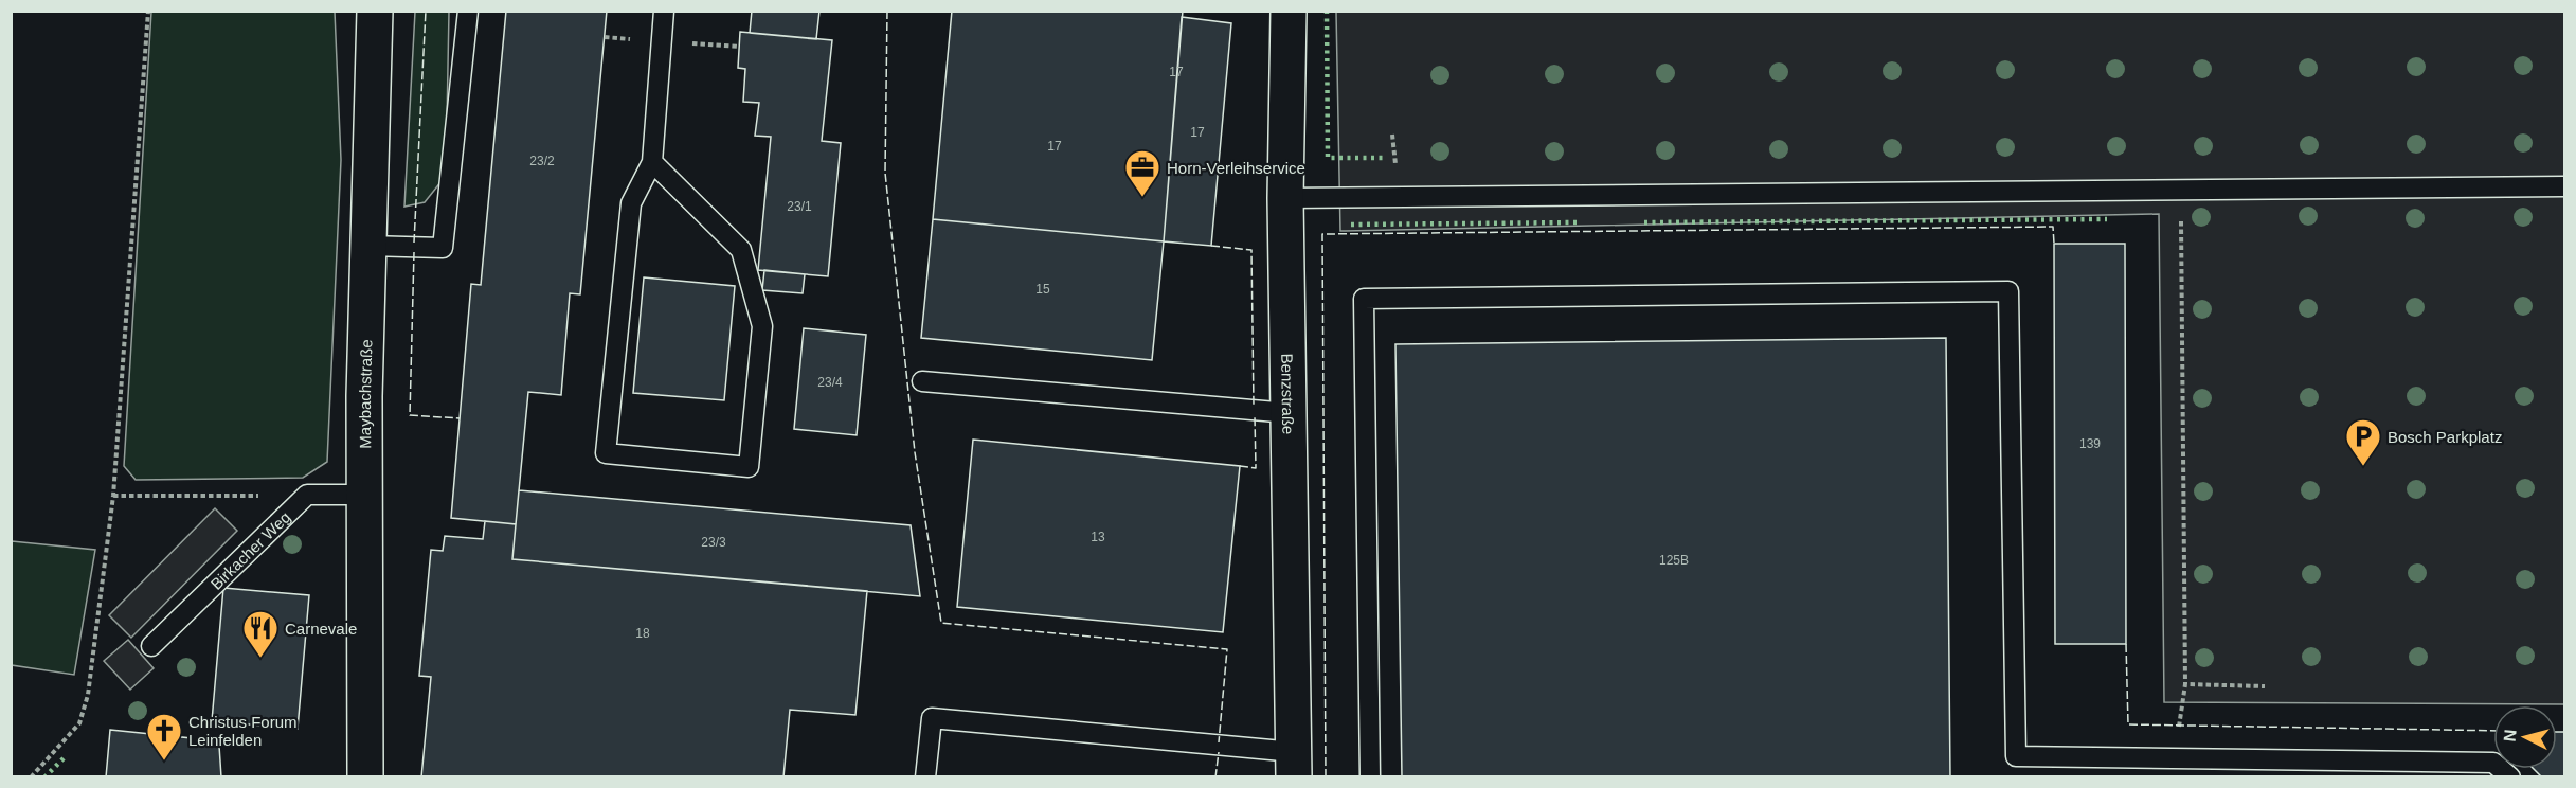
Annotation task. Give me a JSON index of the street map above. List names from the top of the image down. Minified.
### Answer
{"streets":{"main road":["Maybachstraße","Benzstraße"],"lane":["Birkacher Weg"]},"places":{"office":["Horn-Verleihservice"],"parking":["Bosch Parkplatz"],"restaurant":["Carnevale"],"church":["Christus Forum Leinfelden"]},"house_numbers":["17","17","17","23/2","23/1","15","23/4","139","13","23/3","125B","18"],"north":"left"}
